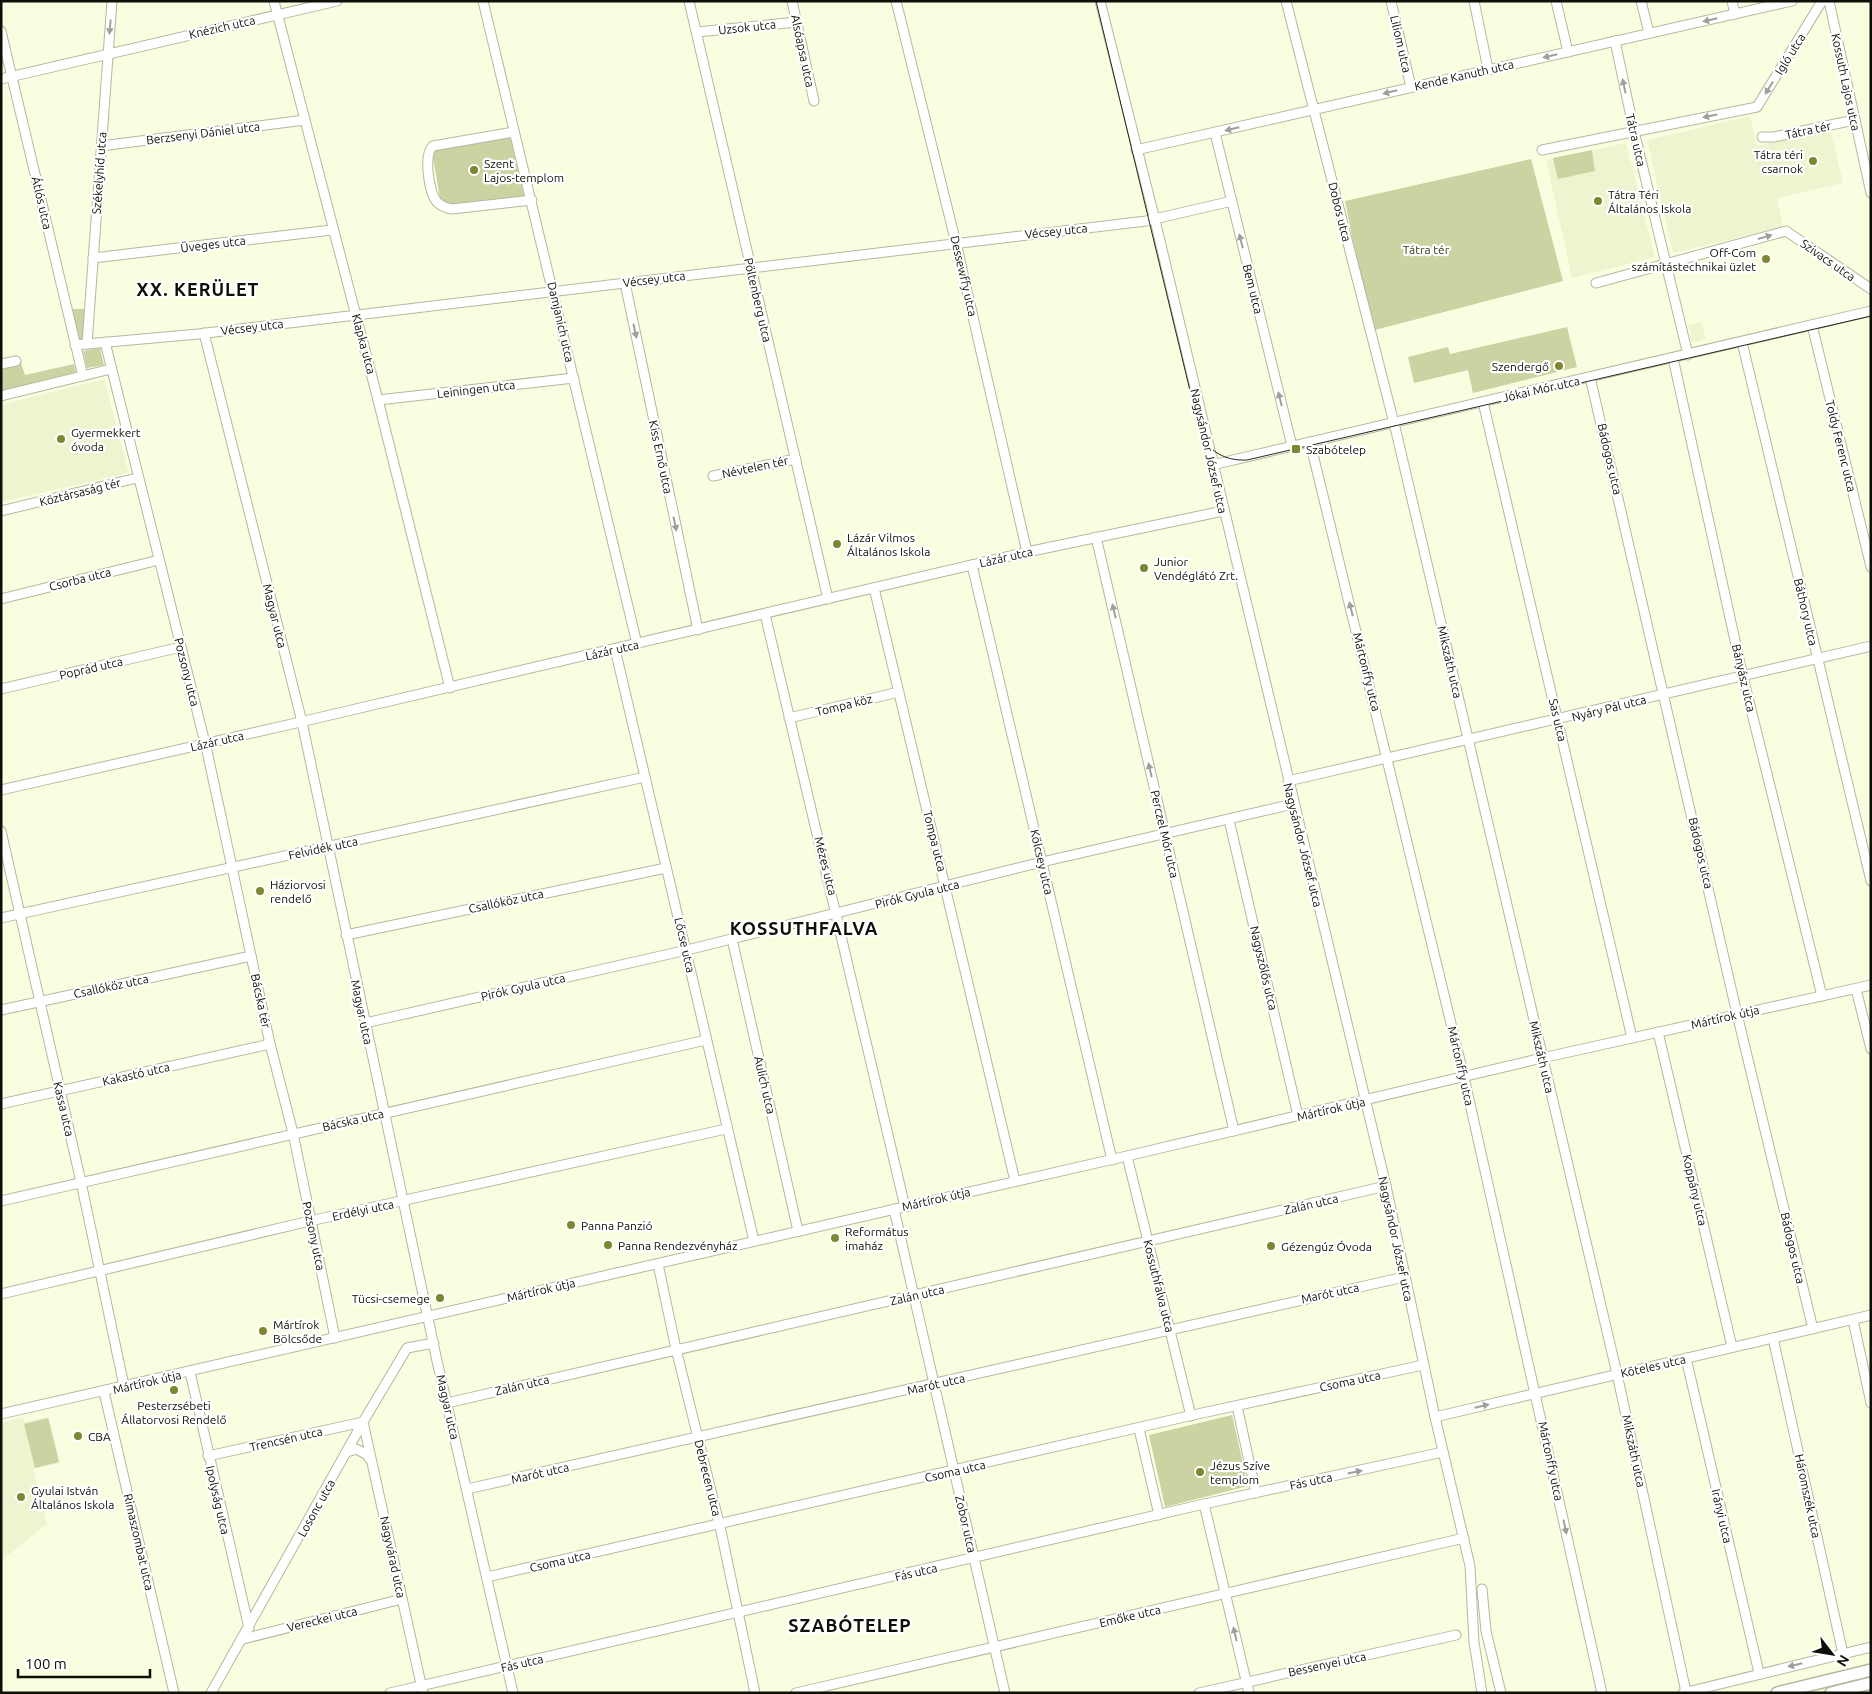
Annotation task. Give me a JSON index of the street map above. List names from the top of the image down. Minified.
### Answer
{"streets":{"street":["Knézich utca","Uzsok utca","Liliom utca","Alsóapsa utca","Igló utca","Kende Kanuth utca","Kossuth Lajos utca","Tátra tér","Berzsenyi Dániel utca","Tátra utca","Székelyhíd utca","Átlós utca","Dobos utca","Vécsey utca","Üveges utca","Szivacs utca","Dessewffy utca","Bem utca","Pöltenberg utca","Damjanich utca","Klapka utca","Leiningen utca","Jókai Mór utca","Toldy Ferenc utca","Nagysándor József utca","Kiss Ernő utca","Bádogos utca","Névtelen tér","Köztársaság tér","Lázár utca","Csorba utca","Báthory utca","Magyar utca","Mikszáth utca","Poprád utca","Pozsony utca","Mártonffy utca","Bányász utca","Tompa köz","Nyáry Pál utca","Sas utca","Perczel Mór utca","Tompa utca","Felvidék utca","Kölcsey utca","Mézes utca","Pirók Gyula utca","Csallóköz utca","Lőcse utca","Nagyszőlős utca","Bácska tér","Mártírok útja","Kakastó utca","Aulich utca","Kassa utca","Bácska utca","Koppány utca","Zalán utca","Erdélyi utca","Kossuthfalva utca","Marót utca","Köteles utca","Csoma utca","Trencsén utca","Debrecen utca","Fás utca","Háromszék utca","Ipolyság utca","Losonc utca","Irányi utca","Zobor utca","Rimaszombat utca","Nagyvárad utca","Emőke utca","Vereckei utca","Bessenyei utca"]},"crossings":[["Knézich utca","Székelyhíd utca"],["Knézich utca","Átlós utca"],["Knézich utca","Klapka utca"],["Uzsok utca","Alsóapsa utca"],["Uzsok utca","Pöltenberg utca"],["Liliom utca","Kende Kanuth utca"],["Igló utca","Tátra utca"],["Kende Kanuth utca","Tátra utca"],["Kende Kanuth utca","Dobos utca"],["Kende Kanuth utca","Bem utca"],["Kende Kanuth utca","Nagysándor József utca"],["Kossuth Lajos utca","Tátra tér"],["Berzsenyi Dániel utca","Székelyhíd utca"],["Berzsenyi Dániel utca","Klapka utca"],["Tátra utca","Szivacs utca"],["Székelyhíd utca","Vécsey utca"],["Székelyhíd utca","Üveges utca"],["Átlós utca","Vécsey utca"],["Dobos utca","Jókai Mór utca"],["Dobos utca","Mikszáth utca"],["Vécsey utca","Dessewffy utca"],["Vécsey utca","Bem utca"],["Vécsey utca","Pöltenberg utca"],["Vécsey utca","Damjanich utca"],["Vécsey utca","Klapka utca"],["Vécsey utca","Nagysándor József utca"],["Vécsey utca","Kiss Ernő utca"],["Vécsey utca","Köztársaság tér"],["Vécsey utca","Magyar utca"],["Üveges utca","Klapka utca"],["Dessewffy utca","Lázár utca"],["Bem utca","Jókai Mór utca"],["Pöltenberg utca","Névtelen tér"],["Pöltenberg utca","Lázár utca"],["Damjanich utca","Leiningen utca"],["Damjanich utca","Lázár utca"],["Klapka utca","Leiningen utca"],["Klapka utca","Lázár utca"],["Jókai Mór utca","Toldy Ferenc utca"],["Jókai Mór utca","Nagysándor József utca"],["Jókai Mór utca","Bádogos utca"],["Jókai Mór utca","Báthory utca"],["Jókai Mór utca","Mikszáth utca"],["Jókai Mór utca","Mártonffy utca"],["Jókai Mór utca","Bányász utca"],["Jókai Mór utca","Sas utca"],["Nagysándor József utca","Lázár utca"],["Nagysándor József utca","Nyáry Pál utca"],["Nagysándor József utca","Pirók Gyula utca"],["Nagysándor József utca","Mártírok útja"],["Nagysándor József utca","Zalán utca"],["Nagysándor József utca","Marót utca"],["Nagysándor József utca","Köteles utca"],["Nagysándor József utca","Csoma utca"],["Nagysándor József utca","Fás utca"],["Nagysándor József utca","Emőke utca"],["Kiss Ernő utca","Lázár utca"],["Bádogos utca","Nyáry Pál utca"],["Bádogos utca","Mártírok útja"],["Bádogos utca","Köteles utca"],["Köztársaság tér","Pozsony utca"],["Lázár utca","Magyar utca"],["Lázár utca","Pozsony utca"],["Lázár utca","Perczel Mór utca"],["Lázár utca","Tompa utca"],["Lázár utca","Kölcsey utca"],["Lázár utca","Mézes utca"],["Lázár utca","Lőcse utca"],["Csorba utca","Pozsony utca"],["Báthory utca","Nyáry Pál utca"],["Magyar utca","Felvidék utca"],["Magyar utca","Pirók Gyula utca"],["Magyar utca","Csallóköz utca"],["Magyar utca","Mártírok útja"],["Magyar utca","Bácska utca"],["Magyar utca","Zalán utca"],["Magyar utca","Erdélyi utca"],["Magyar utca","Marót utca"],["Magyar utca","Csoma utca"],["Magyar utca","Fás utca"],["Magyar utca","Losonc utca"],["Mikszáth utca","Nyáry Pál utca"],["Mikszáth utca","Mártírok útja"],["Mikszáth utca","Köteles utca"],["Poprád utca","Pozsony utca"],["Pozsony utca","Felvidék utca"],["Pozsony utca","Bácska tér"],["Pozsony utca","Mártírok útja"],["Pozsony utca","Bácska utca"],["Pozsony utca","Erdélyi utca"],["Mártonffy utca","Nyáry Pál utca"],["Mártonffy utca","Mártírok útja"],["Mártonffy utca","Köteles utca"],["Bányász utca","Nyáry Pál utca"],["Bányász utca","Mártírok útja"],["Tompa köz","Tompa utca"],["Tompa köz","Mézes utca"],["Nyáry Pál utca","Sas utca"],["Sas utca","Mártírok útja"],["Perczel Mór utca","Pirók Gyula utca"],["Perczel Mór utca","Mártírok útja"],["Tompa utca","Pirók Gyula utca"],["Tompa utca","Mártírok útja"],["Felvidék utca","Lőcse utca"],["Felvidék utca","Bácska tér"],["Felvidék utca","Kassa utca"],["Kölcsey utca","Pirók Gyula utca"],["Kölcsey utca","Mártírok útja"],["Mézes utca","Pirók Gyula utca"],["Mézes utca","Mártírok útja"],["Pirók Gyula utca","Lőcse utca"],["Pirók Gyula utca","Nagyszőlős utca"],["Pirók Gyula utca","Aulich utca"],["Csallóköz utca","Lőcse utca"],["Csallóköz utca","Bácska tér"],["Csallóköz utca","Kassa utca"],["Lőcse utca","Mártírok útja"],["Lőcse utca","Bácska utca"],["Lőcse utca","Erdélyi utca"],["Nagyszőlős utca","Mártírok útja"],["Bácska tér","Kakastó utca"],["Bácska tér","Bácska utca"],["Mártírok útja","Aulich utca"],["Mártírok útja","Kassa utca"],["Mártírok útja","Koppány utca"],["Mártírok útja","Kossuthfalva utca"],["Mártírok útja","Debrecen utca"],["Mártírok útja","Ipolyság utca"],["Mártírok útja","Zobor utca"],["Mártírok útja","Rimaszombat utca"],["Kakastó utca","Kassa utca"],["Kassa utca","Bácska utca"],["Kassa utca","Erdélyi utca"],["Koppány utca","Köteles utca"],["Zalán utca","Kossuthfalva utca"],["Zalán utca","Debrecen utca"],["Zalán utca","Zobor utca"],["Kossuthfalva utca","Marót utca"],["Kossuthfalva utca","Csoma utca"],["Marót utca","Debrecen utca"],["Marót utca","Zobor utca"],["Köteles utca","Háromszék utca"],["Köteles utca","Irányi utca"],["Csoma utca","Debrecen utca"],["Csoma utca","Zobor utca"],["Trencsén utca","Ipolyság utca"],["Trencsén utca","Losonc utca"],["Trencsén utca","Nagyvárad utca"],["Debrecen utca","Fás utca"],["Fás utca","Zobor utca"],["Fás utca","Nagyvárad utca"],["Ipolyság utca","Losonc utca"],["Losonc utca","Nagyvárad utca"],["Losonc utca","Vereckei utca"],["Zobor utca","Emőke utca"],["Nagyvárad utca","Vereckei utca"]],"one_way":["Igló utca","Kende Kanuth utca","Tátra utca","Szivacs utca","Bem utca","Kiss Ernő utca","Perczel Mór utca"],"districts":["XX. KERÜLET","KOSSUTHFALVA","SZABÓTELEP"],"parks":["Tátra tér"],"places":{"other":["Tátra téri csarnok","Szent Lajos-templom","Tátra Téri Általános Iskola","Off-Com számítástechnikai üzlet","Szendergő","Gyermekkert óvoda","Lázár Vilmos Általános Iskola","Junior Vendéglátó Zrt.","Háziorvosi rendelő","Panna Panzió","Református imaház","Panna Rendezvényház","Gézengúz Óvoda","Tücsi-csemege","Mártírok Bölcsőde","Pesterzsébeti Állatorvosi Rendelő","CBA","Jézus Szíve templom","Gyulai István Általános Iskola"],"transit":["Szabótelep"]},"scale_bar":"100 m","north":"bottom right"}
